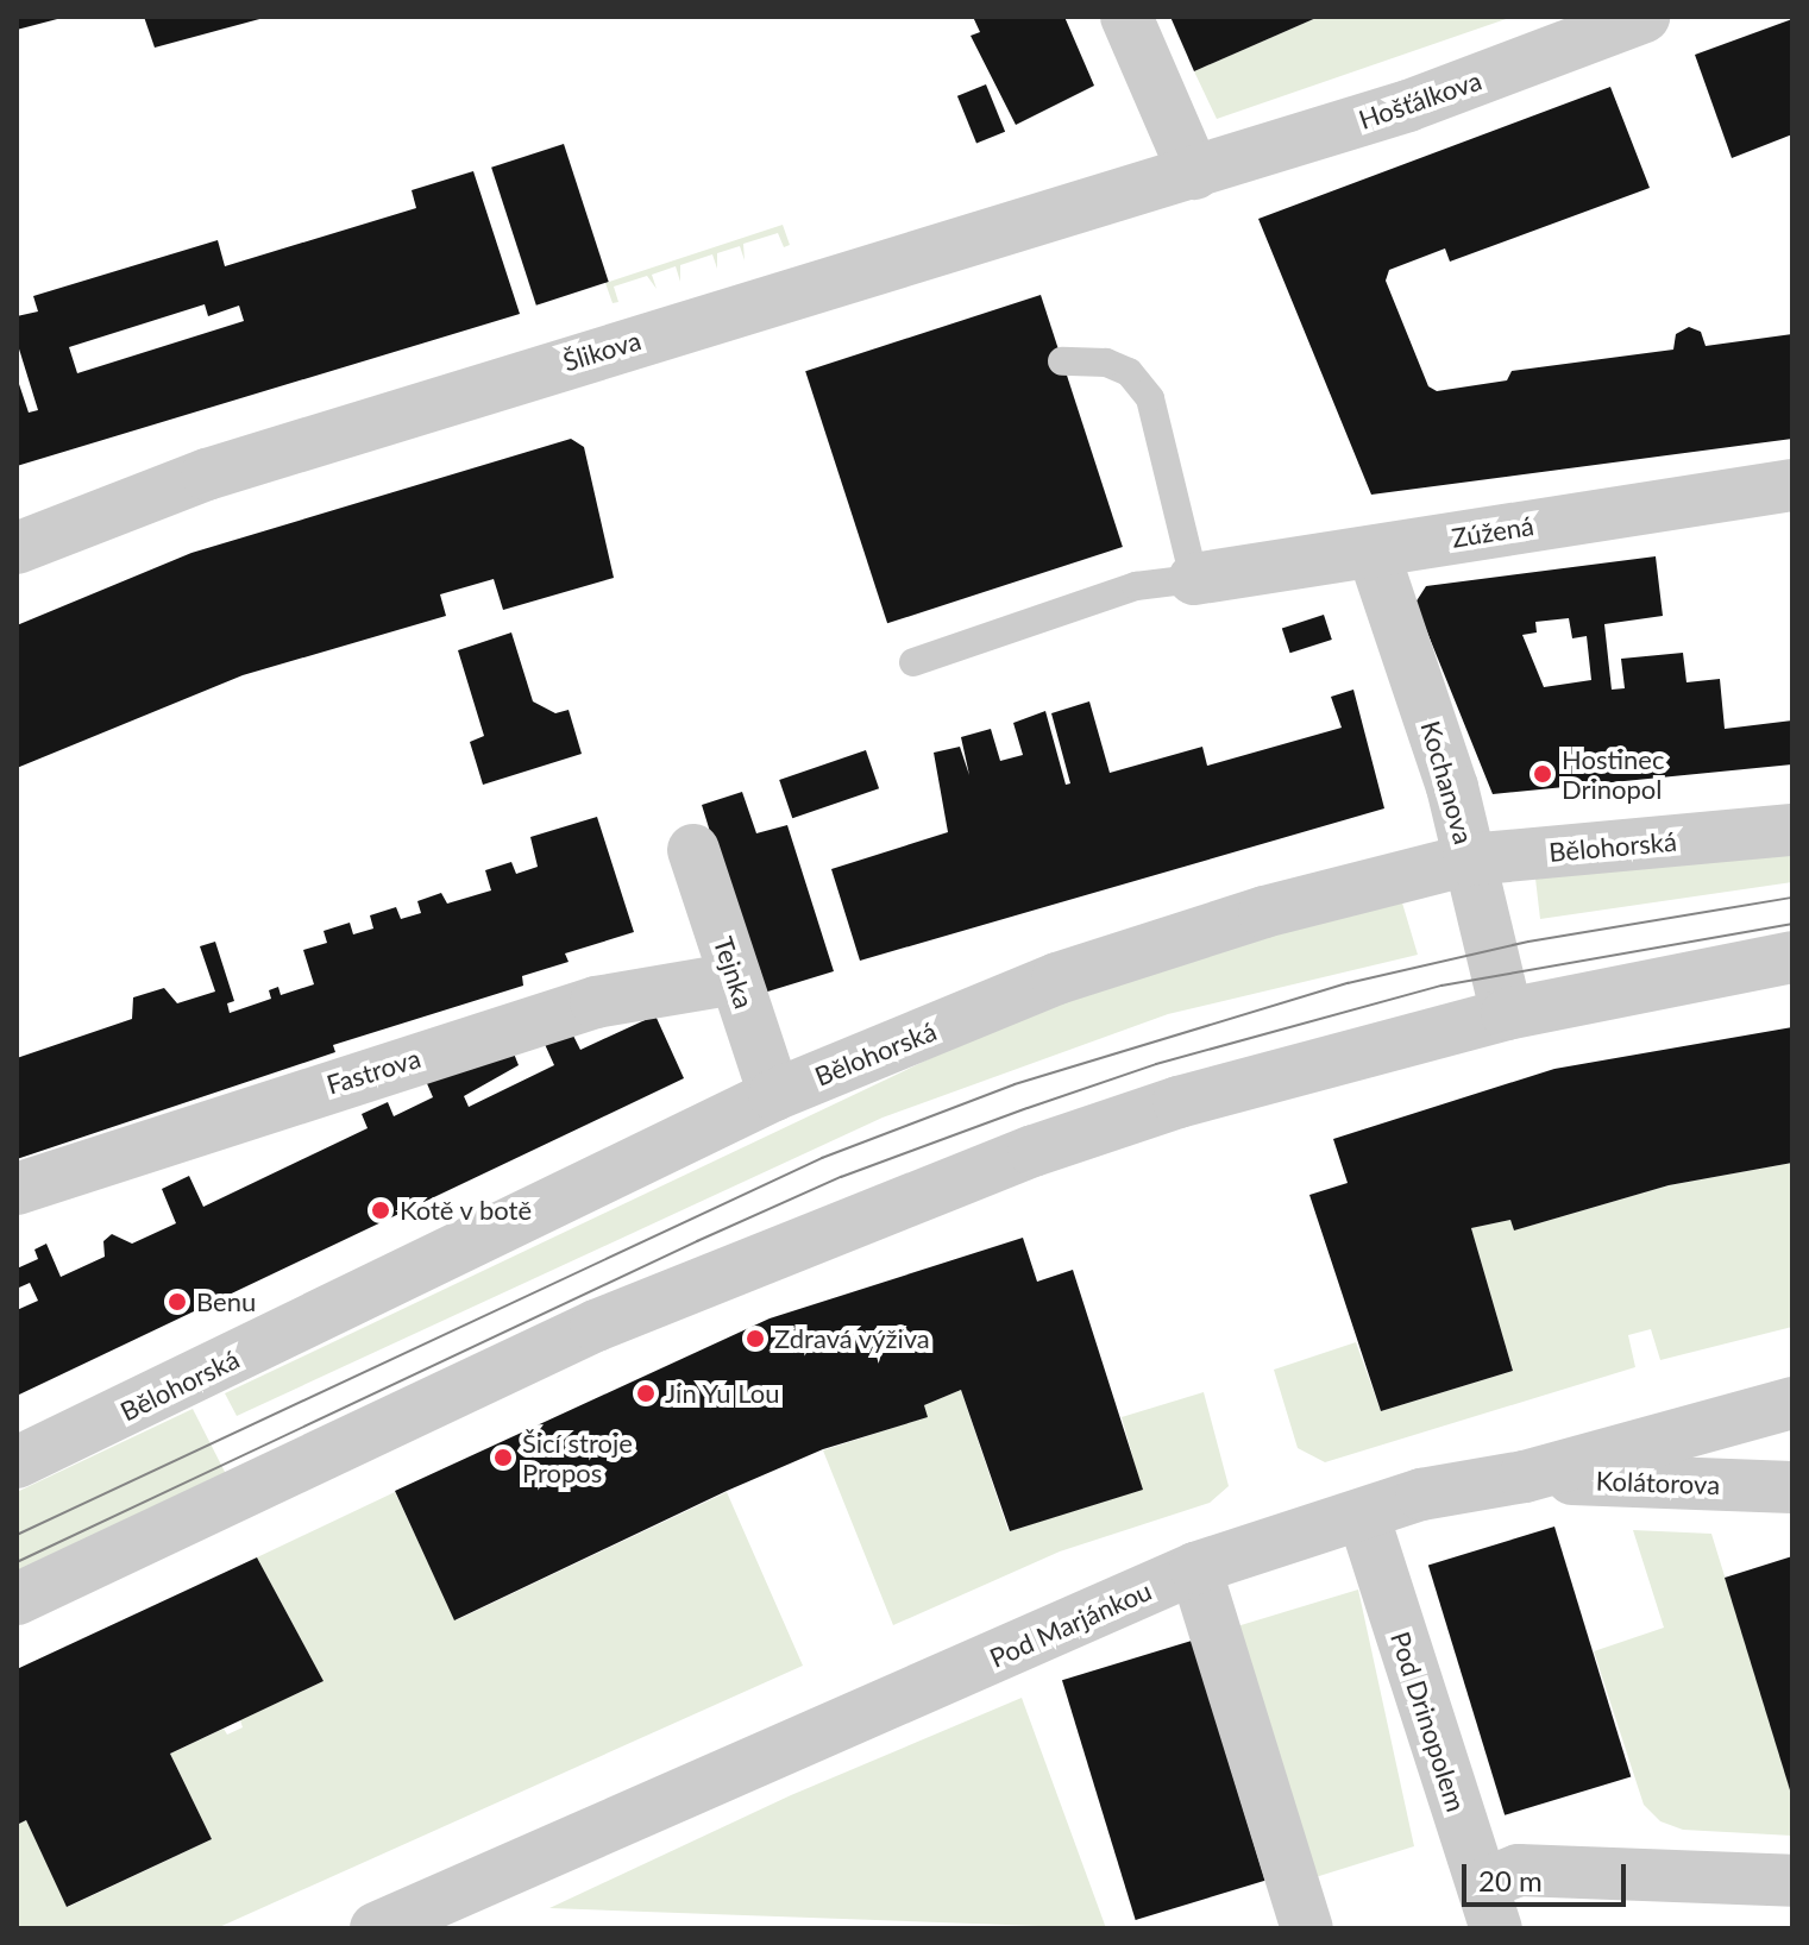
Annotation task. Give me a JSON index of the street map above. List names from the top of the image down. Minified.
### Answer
{"streets":{"street":["Hošťálkova","Šlikova","Zúžená","Kochanova","Bělohorská","Tejnka","Fastrova","Kolátorova","Pod Marjánkou","Pod Drinopolem"]},"crossings":[["Hošťálkova","Šlikova"],["Zúžená","Kochanova"],["Kochanova","Bělohorská"],["Bělohorská","Tejnka"],["Tejnka","Fastrova"],["Kolátorova","Pod Marjánkou"],["Pod Marjánkou","Pod Drinopolem"]],"places":["Hostinec Drinopol","Kotě v botě","Benu","Zdravá výživa","Jin Yu Lou","Šicí stroje Propos"],"scale_bar":"20 m"}
